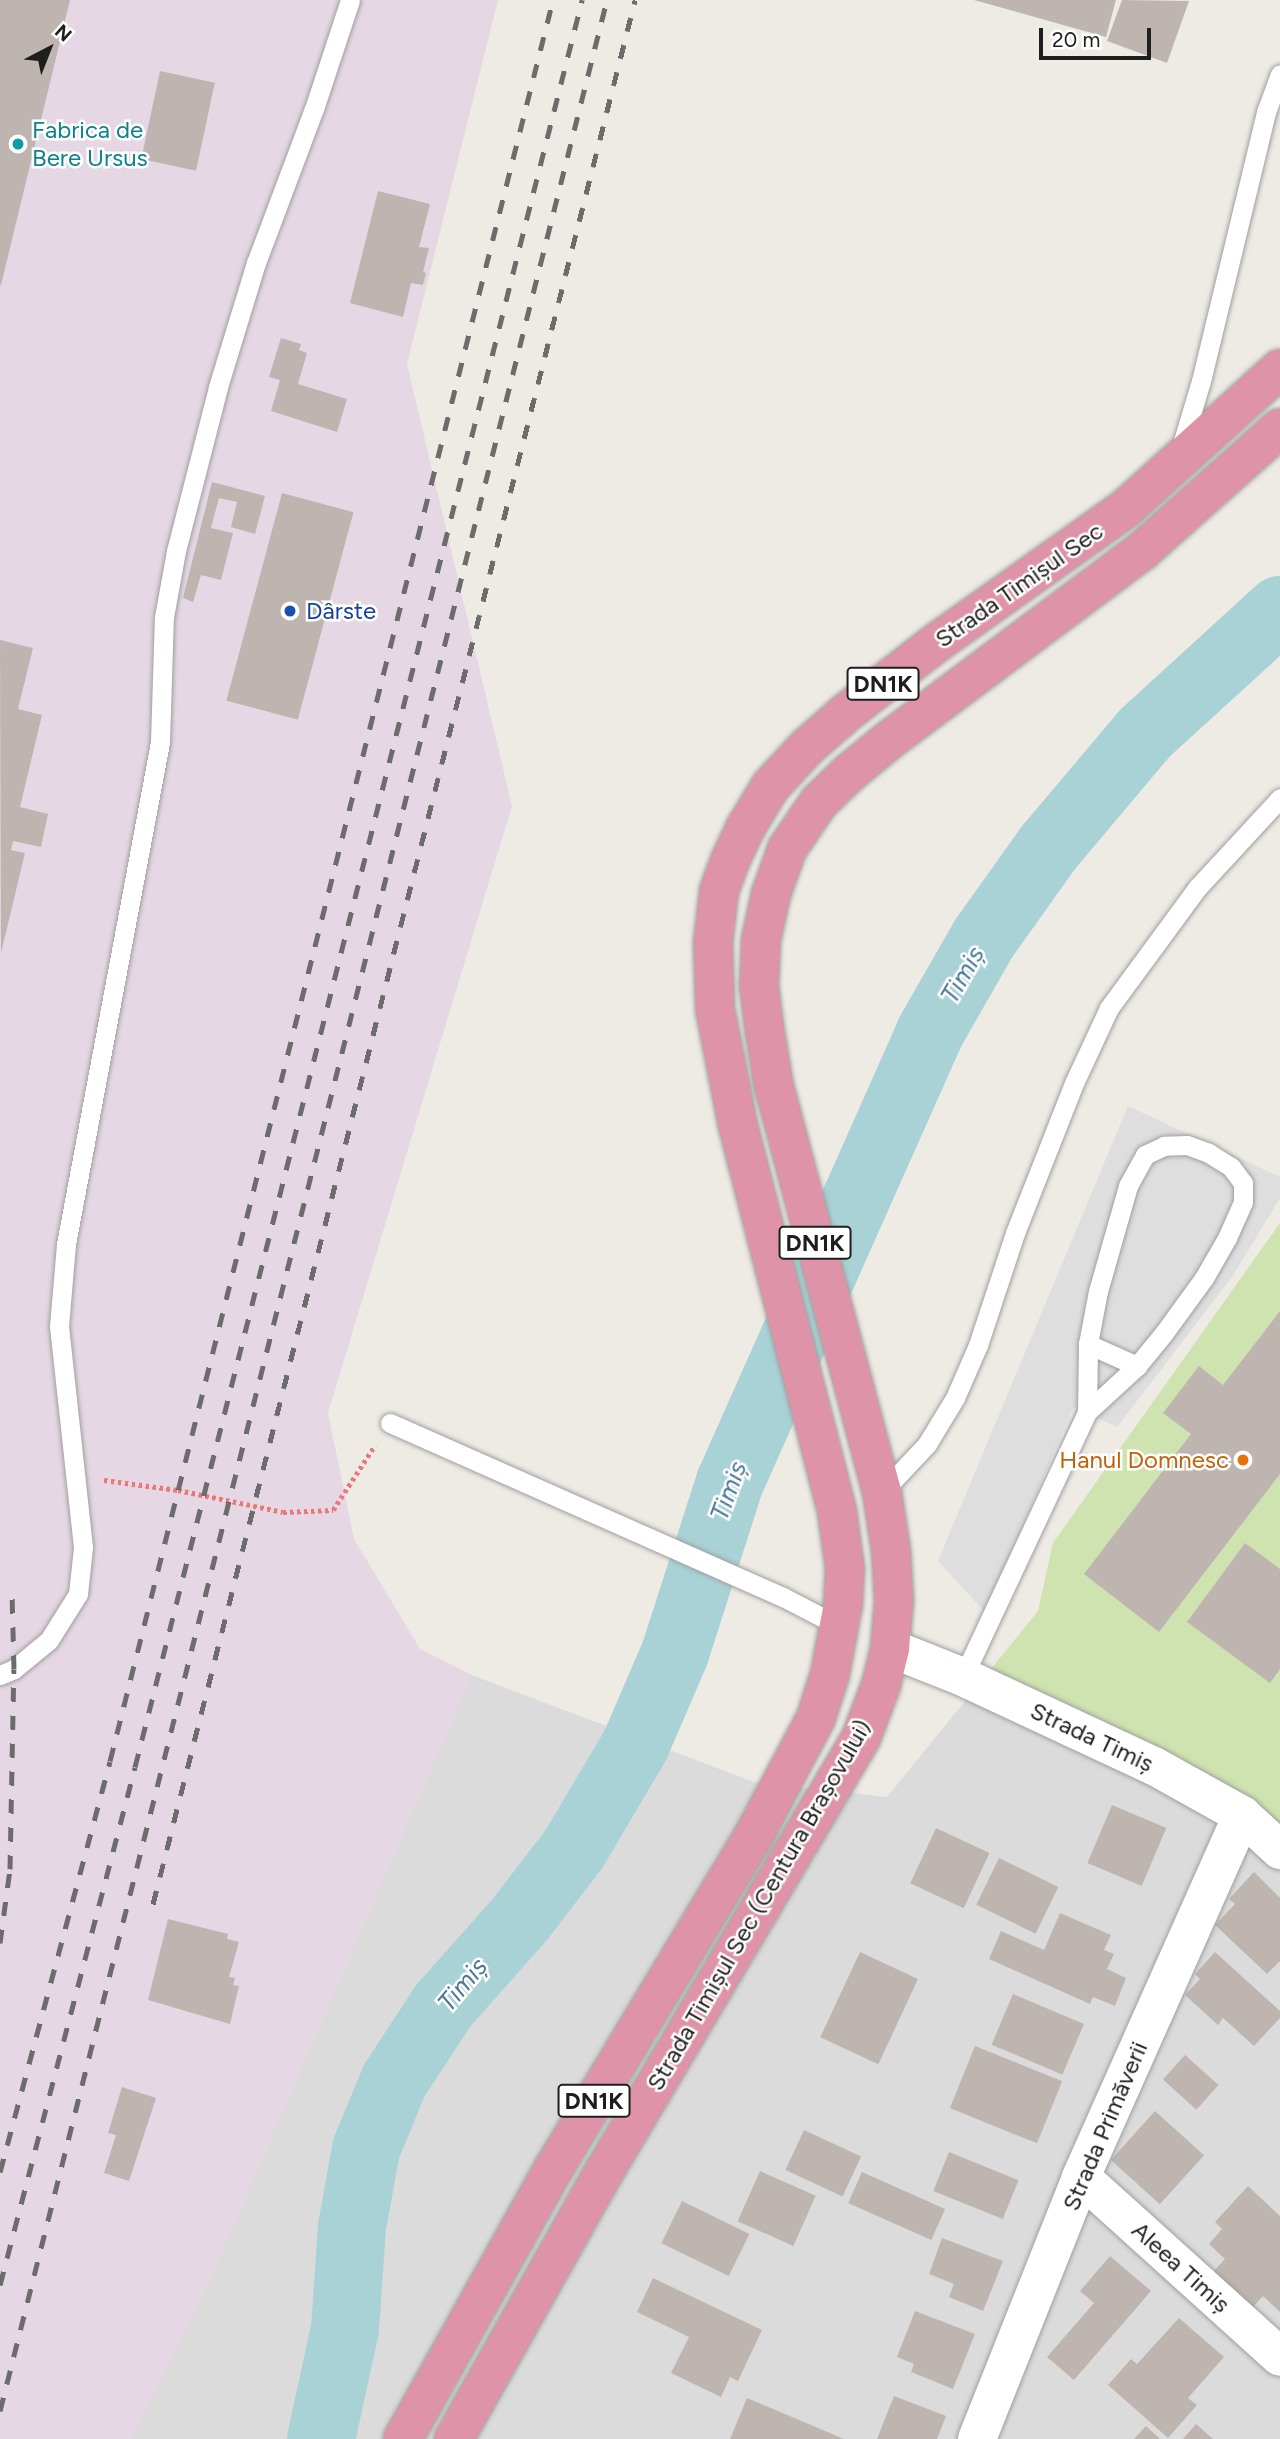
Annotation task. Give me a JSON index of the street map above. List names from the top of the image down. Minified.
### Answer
{"streets":{"highway":["Strada Timișul Sec","DN1K","Strada Timișul Sec (Centura Brașovului)"],"street":["Strada Timiș","Strada Primăverii","Aleea Timiș"]},"crossings":[["Strada Timișul Sec","Strada Timișul Sec (Centura Brașovului)"],["Strada Timiș","Strada Timișul Sec (Centura Brașovului)"],["Strada Timiș","Strada Primăverii"],["Strada Primăverii","Aleea Timiș"]],"water":["Timiș"],"places":["Fabrica de Bere Ursus","Dârste","Hanul Domnesc"],"scale_bar":"20 m","north":"top right"}
